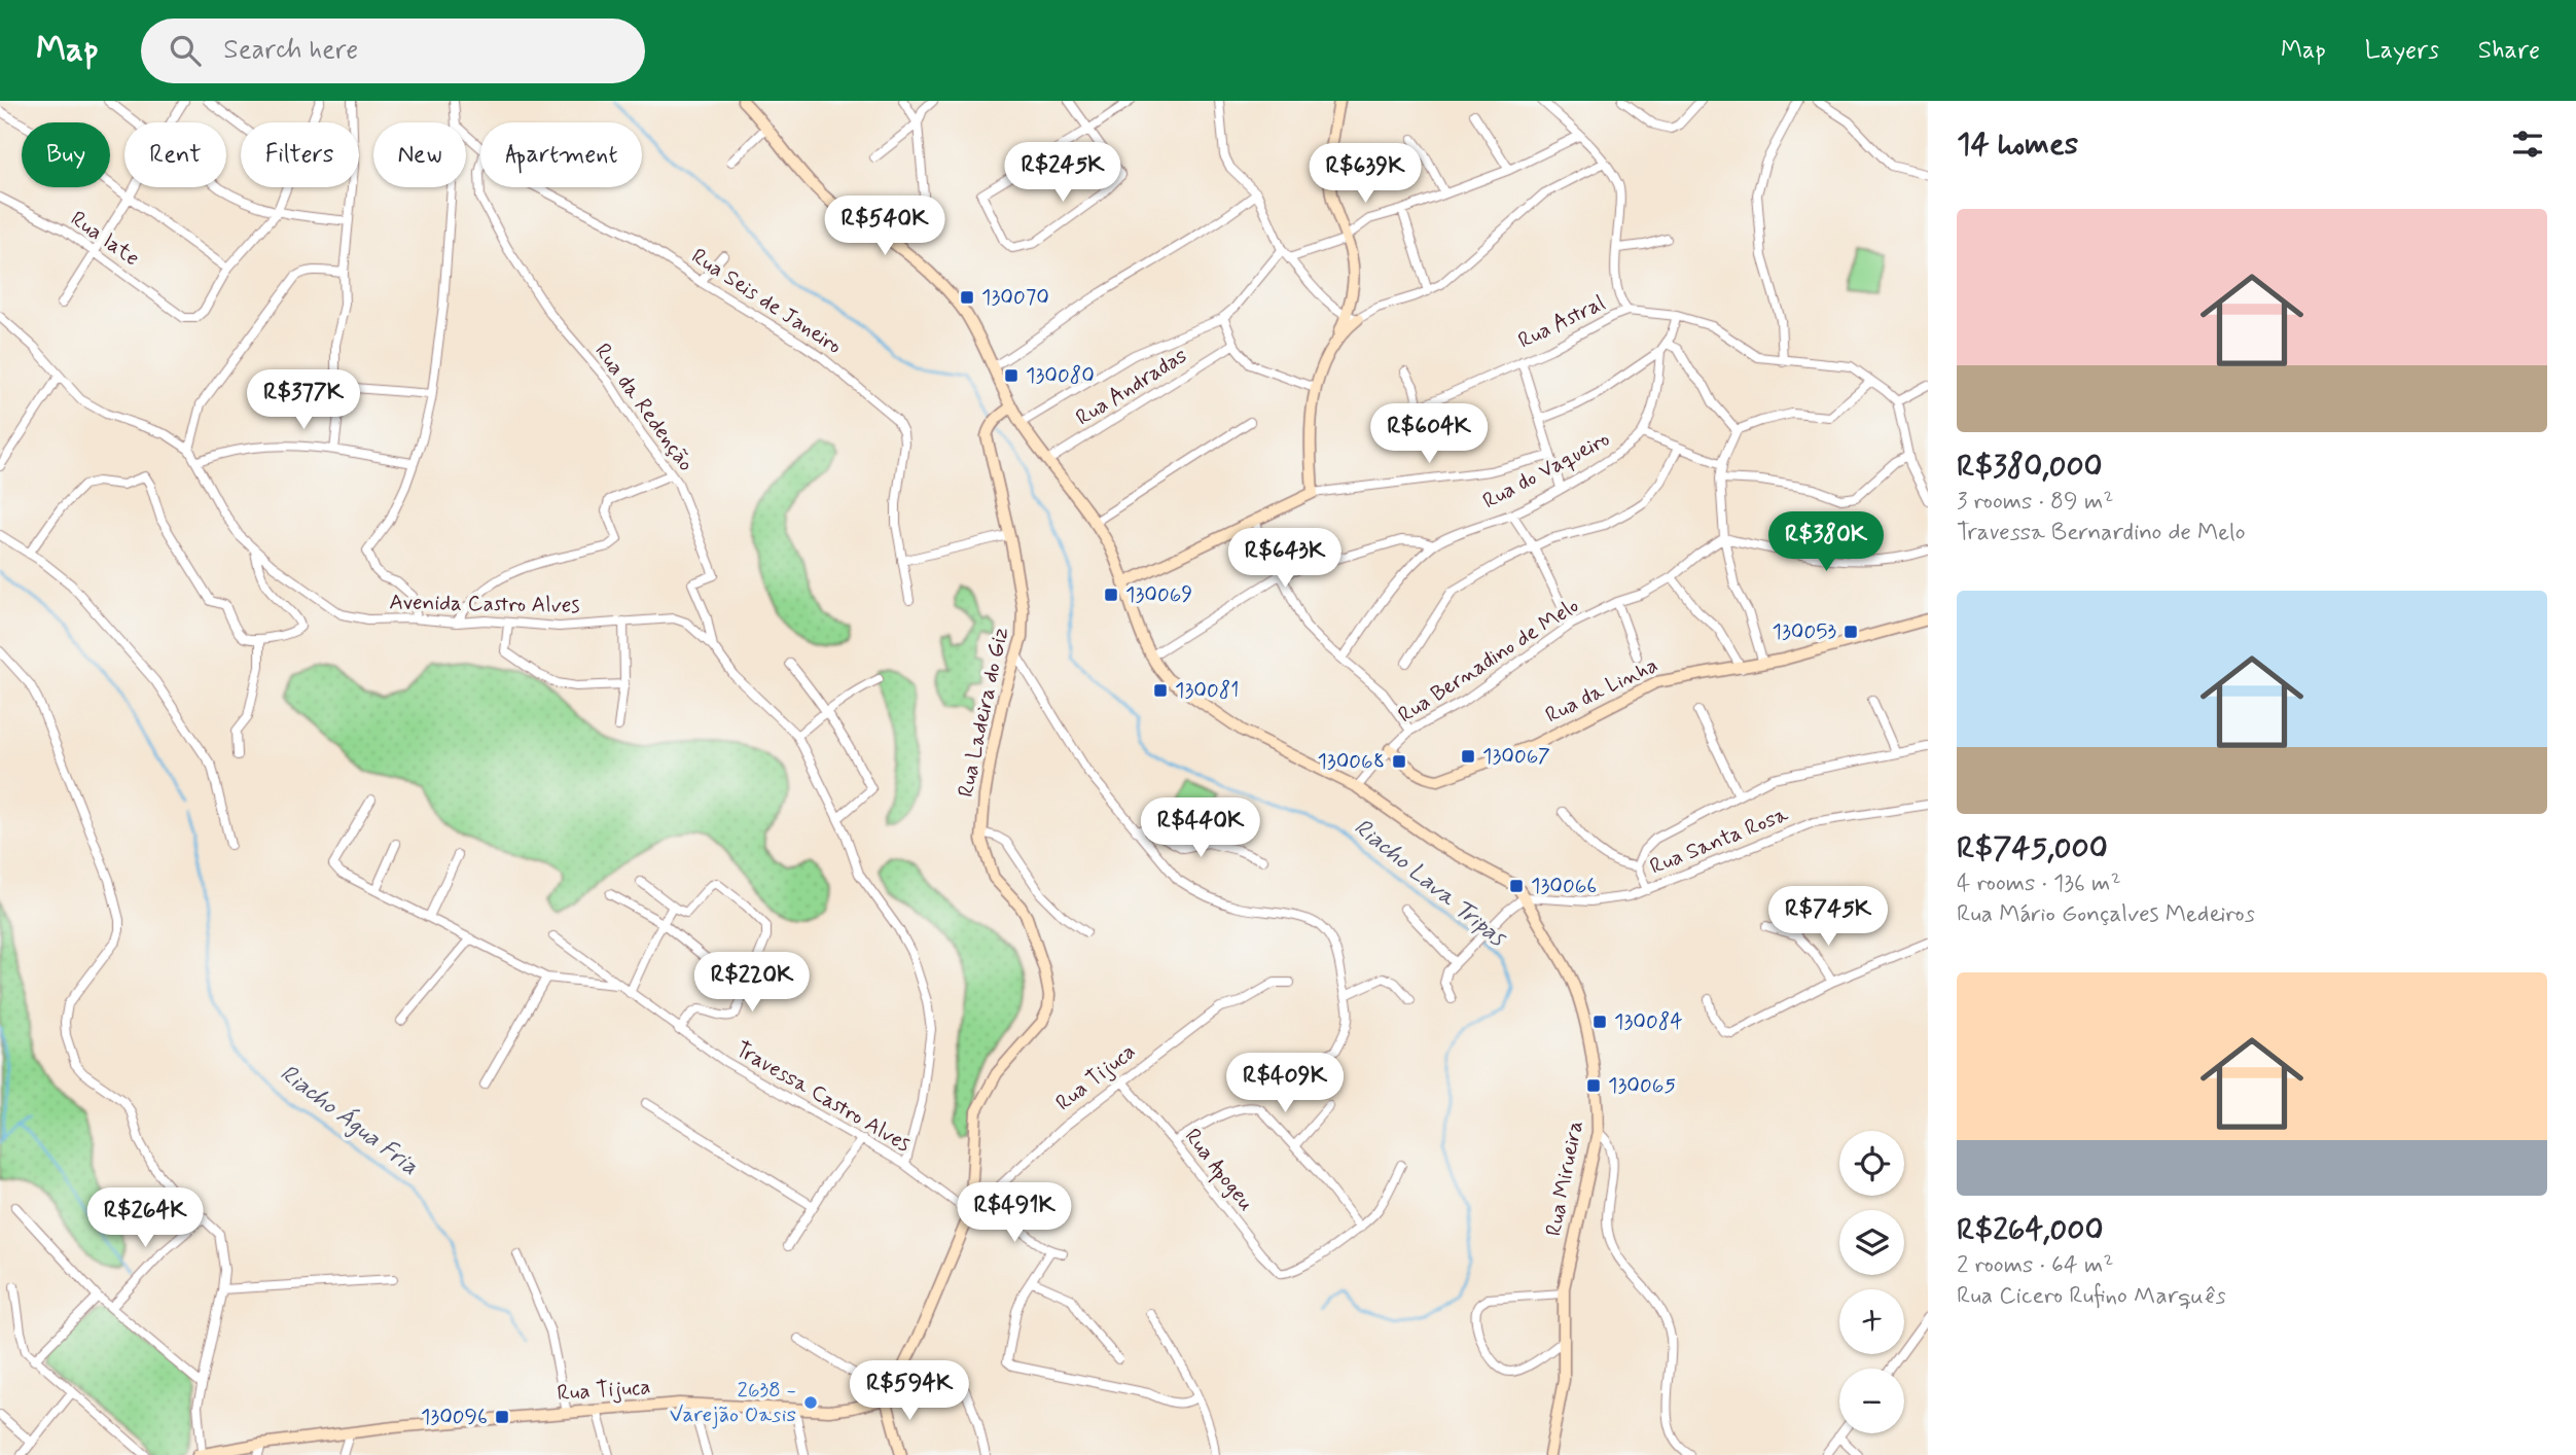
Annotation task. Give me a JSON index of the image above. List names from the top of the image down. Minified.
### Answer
{"streets":{"street":["Rua Iate","Rua Seis de Janeiro","Rua Astral","Rua Andradas","Rua da Redenção","Rua do Vaqueiro","Avenida Castro Alves","Rua Bernadino de Melo","Rua da Linha","Rua Ladeira do Giz","Rua Santa Rosa","Rua Tijuca","Travessa Castro Alves","Rua Apogeu","Rua Mirueira"]},"crossings":[["Rua Astral","Rua do Vaqueiro"],["Rua da Redenção","Avenida Castro Alves"],["Avenida Castro Alves","Travessa Castro Alves"],["Rua Bernadino de Melo","Rua da Linha"],["Rua Ladeira do Giz","Rua Tijuca"],["Rua Ladeira do Giz","Travessa Castro Alves"],["Rua Santa Rosa","Rua Mirueira"],["Rua Tijuca","Travessa Castro Alves"],["Rua Tijuca","Rua Apogeu"]],"water":["Riacho Lava Tripas","Riacho Água Fria"],"places":{"transit":["130070","130080","130069","130053","130081","130067","130068","130066","130084","130065","130096"],"other":["2638 - Varejão Oasis"]},"page":{"header":"Map","search":"Search here","nav":["Map","Layers","Share"],"heading":"14 homes","chip":["Buy","Rent","Filters","New","Apartment"],"price":["R$245K","R$639K","R$540K","R$377K","R$604K","R$380K","R$643K","R$440K","R$745K","R$220K","R$409K","R$491K","R$264K","R$594K"],"list":[{"name":"R$380,000","note":"3 rooms · 89 m² · Travessa Bernardino de Melo"},{"name":"R$745,000","note":"4 rooms · 136 m² · Rua Mário Gonçalves Medeiros"},{"name":"R$264,000","note":"2 rooms · 64 m² · Rua Cicero Rufino Marquês"}],"map_buttons":["+","−"]}}
